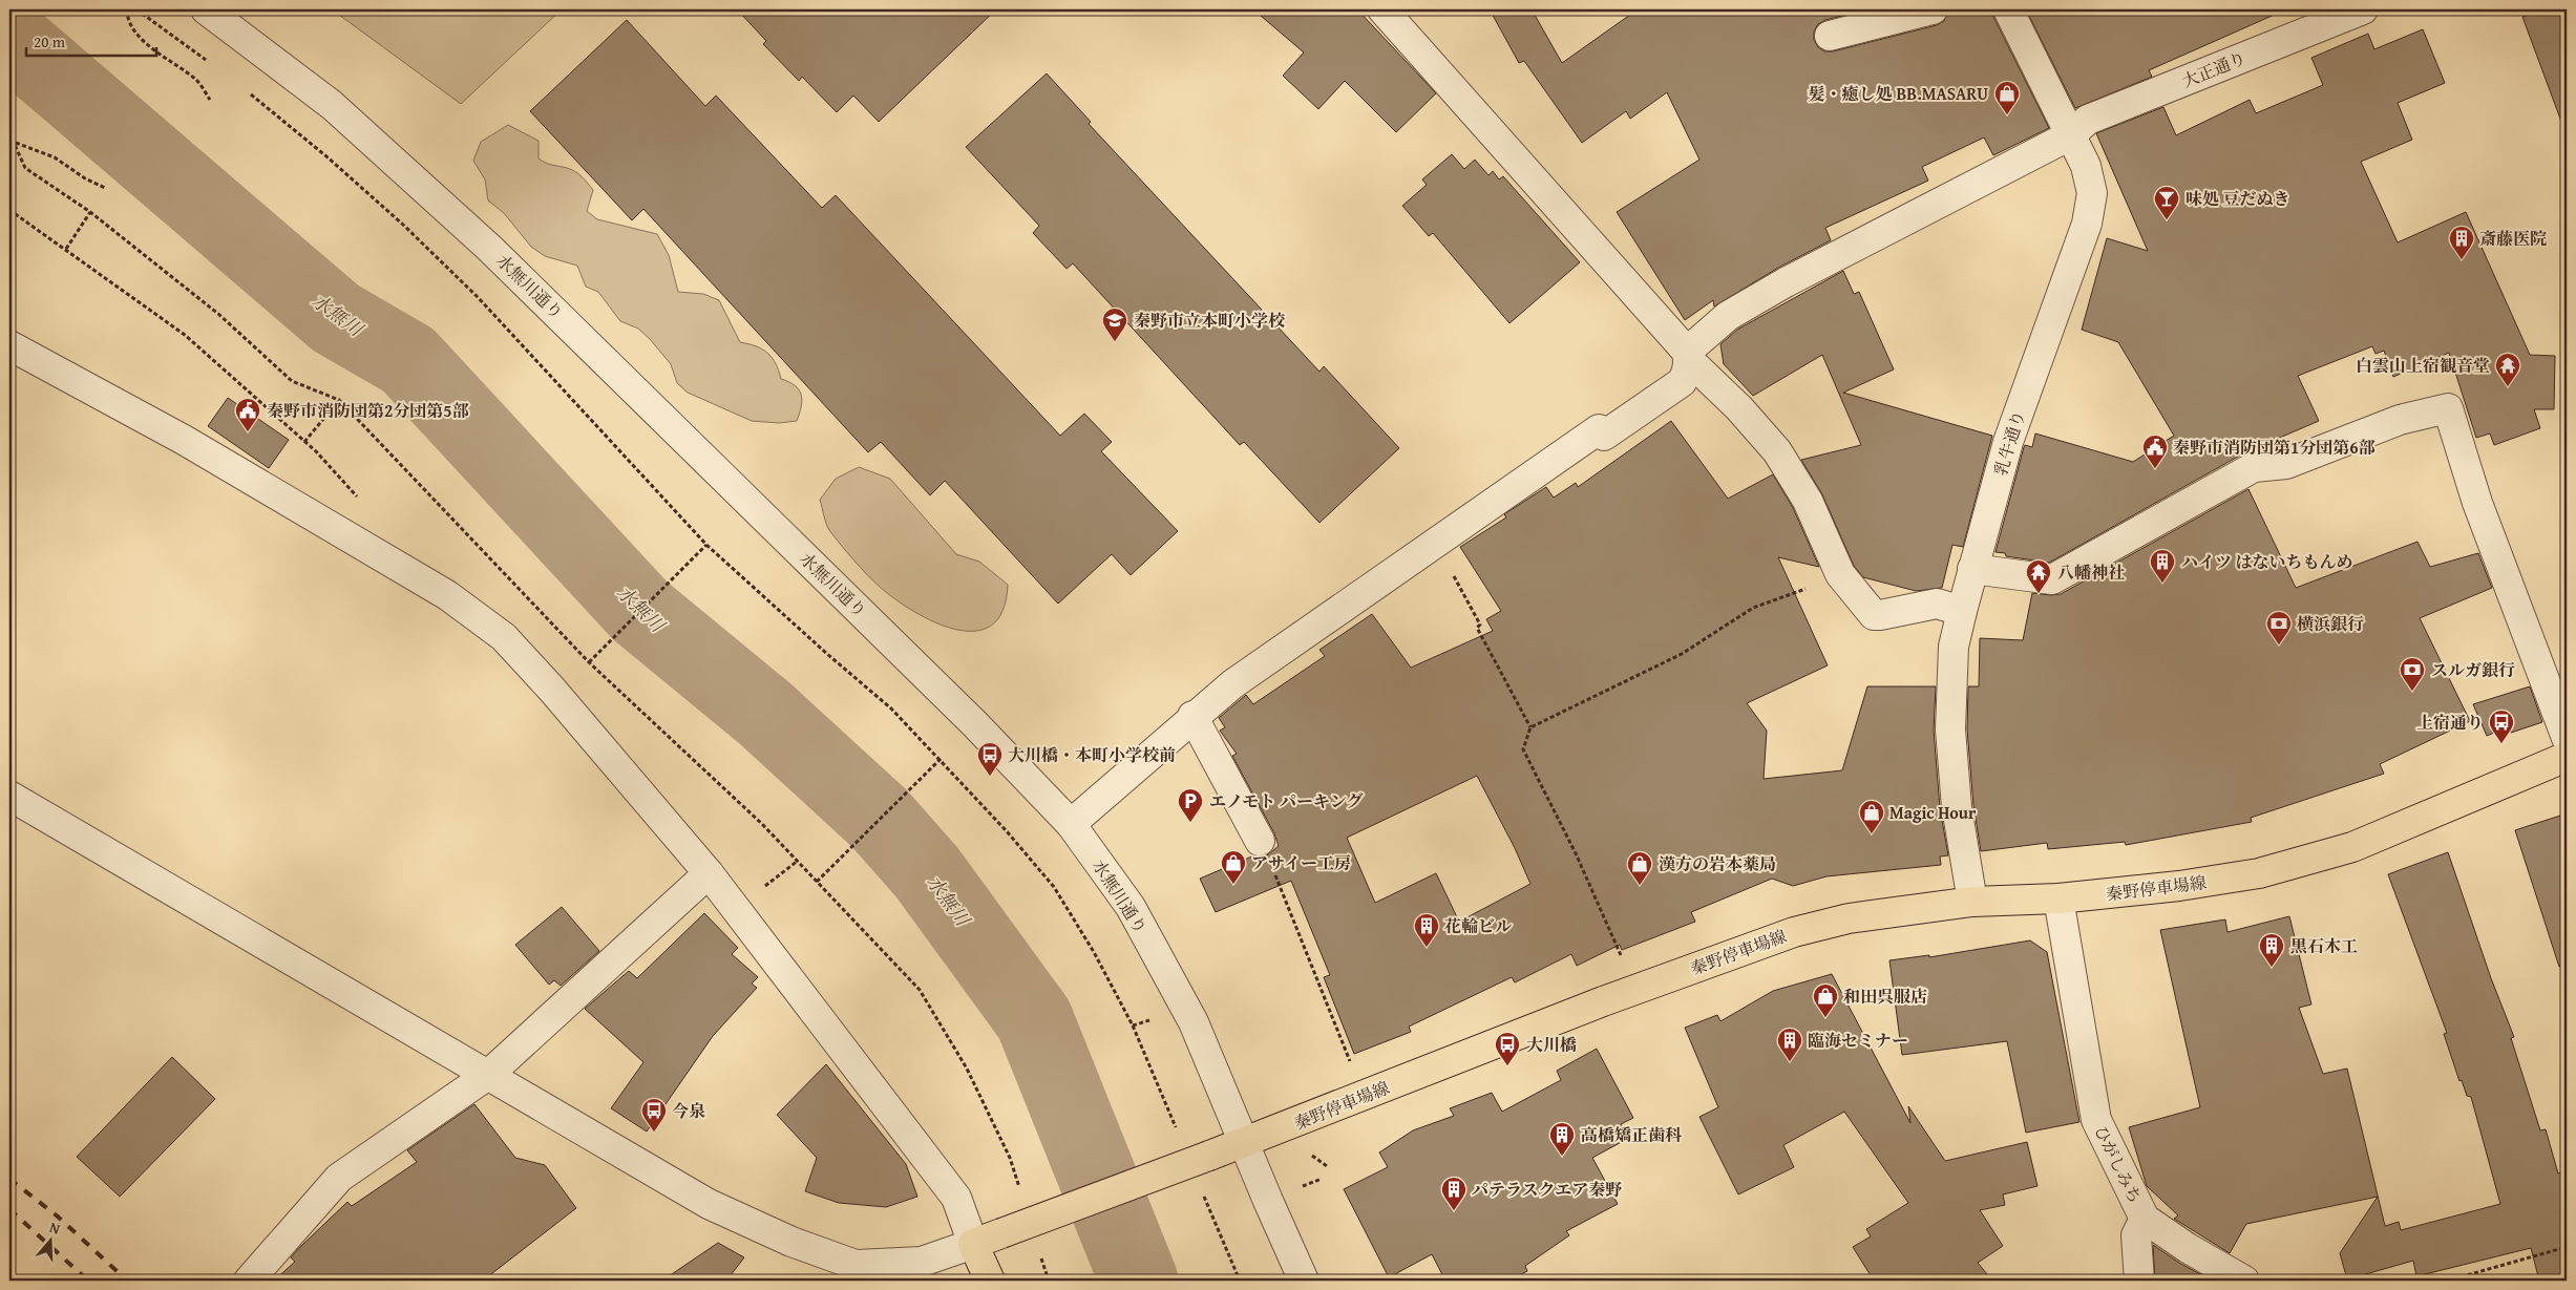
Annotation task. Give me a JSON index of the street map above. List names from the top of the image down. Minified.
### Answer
{"streets":{"main road":["秦野停車場線"],"street":["大正通り","水無川通り","乳牛通り","ひがしみち"]},"crossings":[["大正通り","乳牛通り"],["水無川通り","秦野停車場線"],["乳牛通り","秦野停車場線"],["秦野停車場線","ひがしみち"]],"water":["水無川"],"places":{"shop":["髪・癒し処 BB.MASARU","Magic Hour","アサイー工房","漢方の岩本薬局","和田呉服店"],"bar":["味処 豆だぬき"],"building":["斎藤医院","ハイツ はないちもんめ","花輪ビル","黒石木工","臨海セミナー","高橋矯正歯科","パテラスクエア秦野"],"school or university":["秦野市立本町小学校"],"temple":["白雲山上宿観音堂","八幡神社"],"public building":["秦野市消防団第2分団第5部","秦野市消防団第1分団第6部"],"bank":["横浜銀行","スルガ銀行"],"bus stop":["上宿通り","大川橋・本町小学校前","大川橋","今泉"],"parking":["エノモト パーキング"]},"scale_bar":"20 m","north":"top"}
